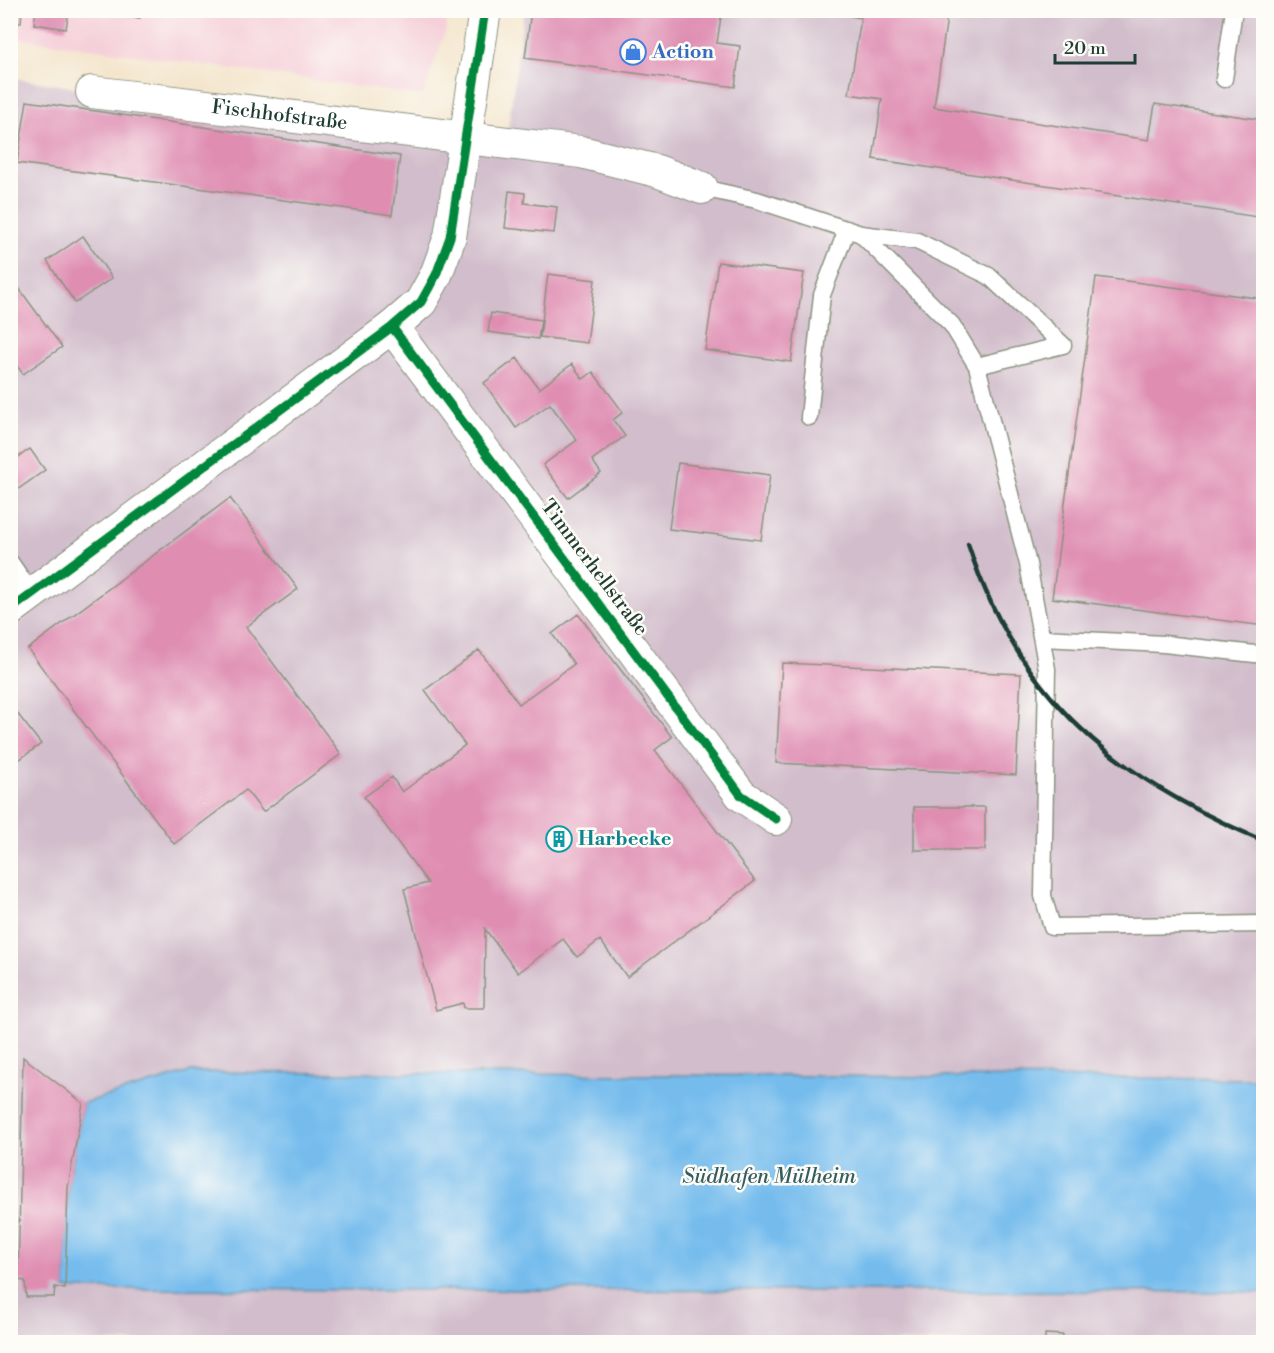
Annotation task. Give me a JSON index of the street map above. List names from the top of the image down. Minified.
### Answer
{"streets":{"street":["Fischhofstraße","Timmerhellstraße"]},"water":["Südhafen Mülheim"],"places":{"shop":["Action"],"building":["Harbecke"]},"scale_bar":"20 m"}
